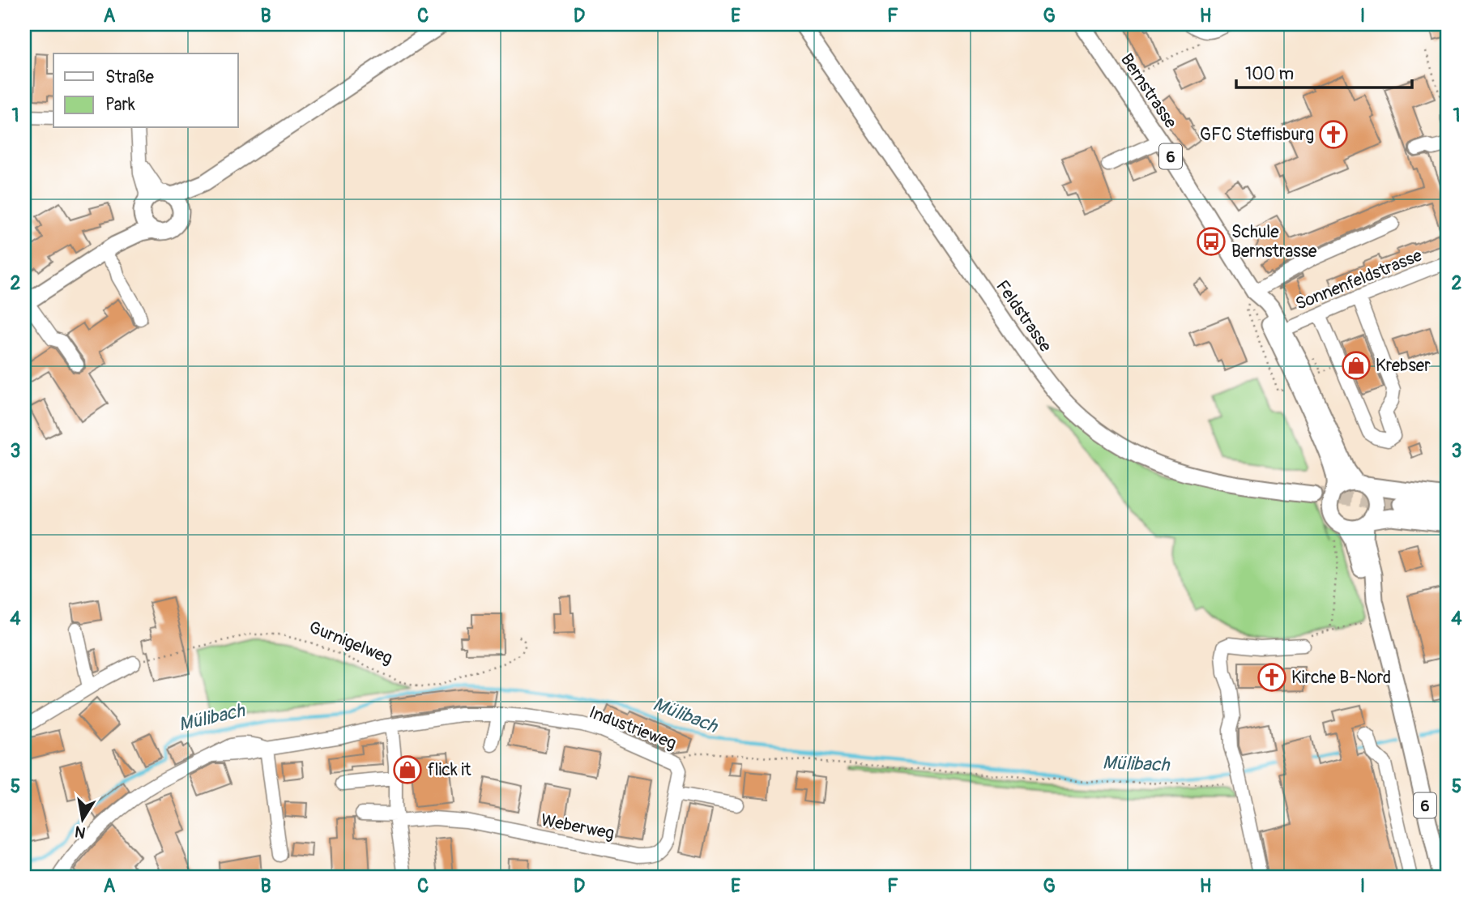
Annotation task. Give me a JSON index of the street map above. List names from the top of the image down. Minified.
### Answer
{"streets":{"main road":["Bernstrasse","6","Feldstrasse"],"street":["Sonnenfeldstrasse","Industrieweg","Weberweg"],"path":["Gurnigelweg"]},"crossings":[["Bernstrasse","6"],["Bernstrasse","Sonnenfeldstrasse"],["Industrieweg","Weberweg"]],"water":["Mülibach"],"places":{"church":["GFC Steffisburg","Kirche B-Nord"],"bus stop":["Schule Bernstrasse"],"shop":["Krebser","flick it"]},"legend":["Straße","Park"],"scale_bar":"100 m","north":"bottom","grid":{"columns":["A","B","C","D","E","F","G","H","I"],"rows":["1","2","3","4","5"]}}
